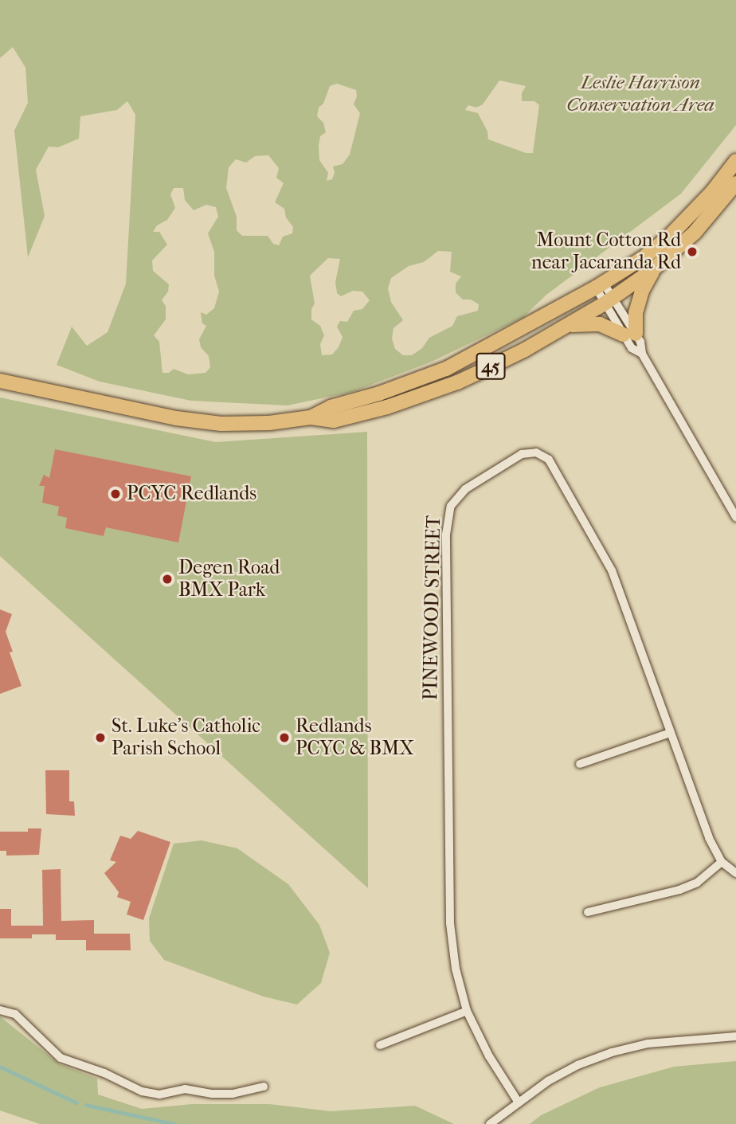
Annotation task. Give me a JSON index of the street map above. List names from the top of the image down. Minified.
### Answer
{"streets":{"main road":["45"],"street":["PINEWOOD STREET"]},"parks":["Leslie Harrison Conservation Area"],"places":["Mount Cotton Rd near Jacaranda Rd","PCYC Redlands","Degen Road BMX Park","St. Luke's Catholic Parish School","Redlands PCYC & BMX"]}
